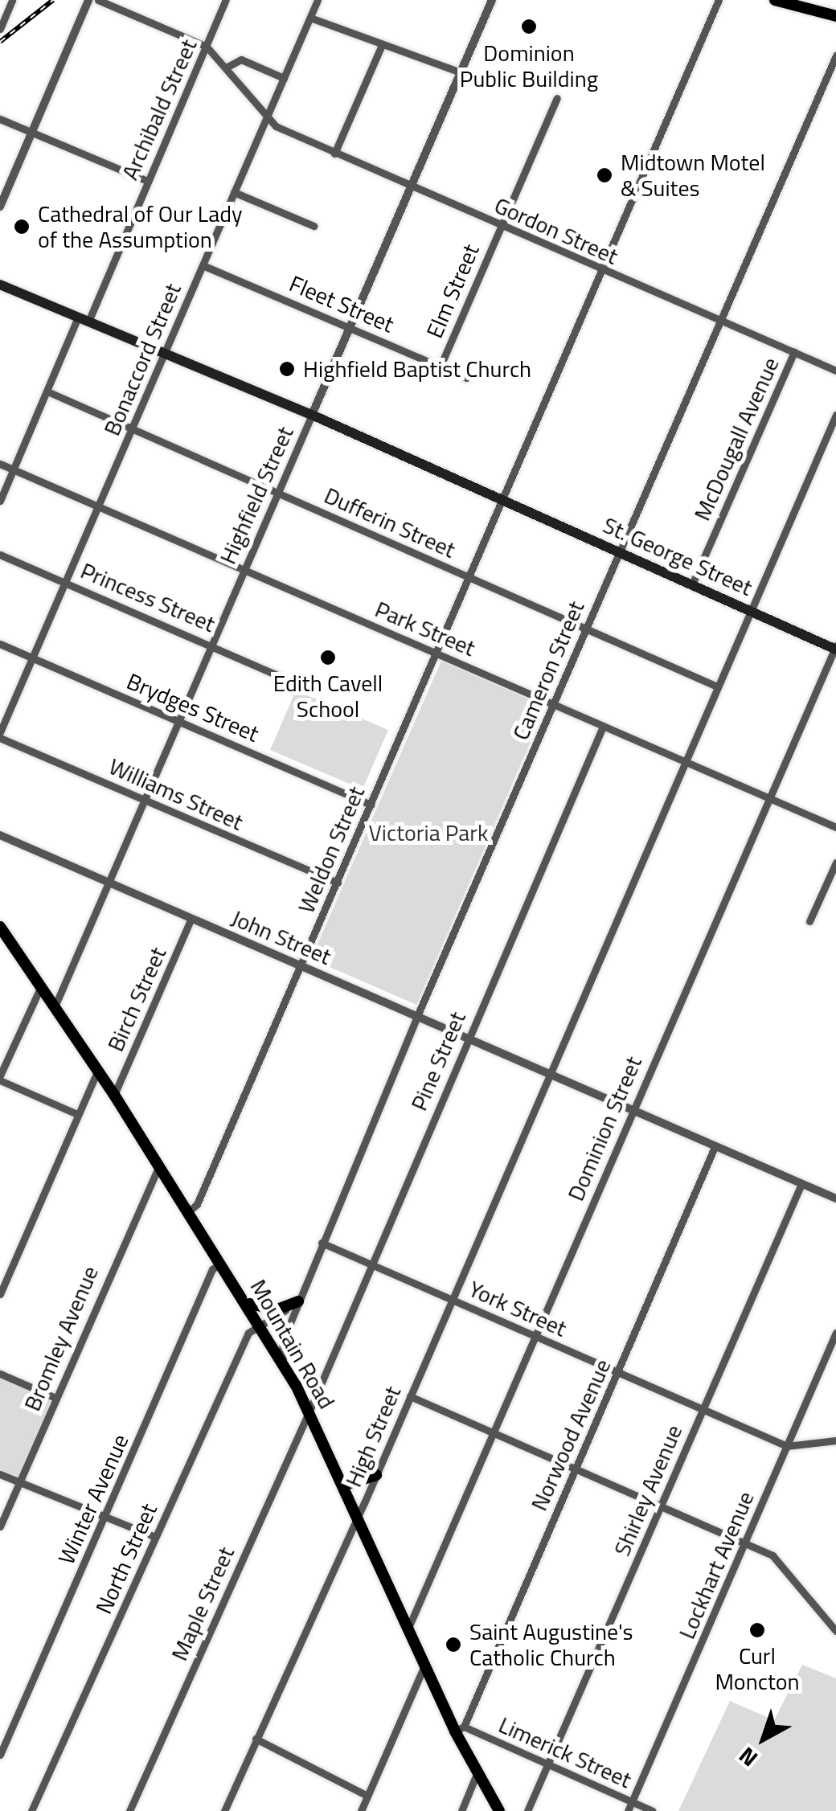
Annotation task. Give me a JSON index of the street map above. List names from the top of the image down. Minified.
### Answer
{"streets":{"main road":["St. George Street","Mountain Road"],"street":["Archibald Street","Gordon Street","Elm Street","Fleet Street","Bonaccord Street","McDougall Avenue","Highfield Street","Dufferin Street","Princess Street","Park Street","Cameron Street","Brydges Street","Williams Street","Weldon Street","John Street","Birch Street","Pine Street","Dominion Street","York Street","Bromley Avenue","Norwood Avenue","High Street","Shirley Avenue","Winter Avenue","North Street","Lockhart Avenue","Maple Street","Limerick Street"]},"crossings":[["Archibald Street","Dufferin Street"],["Archibald Street","St. George Street"],["Archibald Street","Park Street"],["Gordon Street","Elm Street"],["Gordon Street","Bonaccord Street"],["Gordon Street","McDougall Avenue"],["Gordon Street","Highfield Street"],["Gordon Street","Cameron Street"],["Gordon Street","Weldon Street"],["Elm Street","Fleet Street"],["Fleet Street","Bonaccord Street"],["Fleet Street","Highfield Street"],["Bonaccord Street","Dufferin Street"],["Bonaccord Street","St. George Street"],["Bonaccord Street","Princess Street"],["Bonaccord Street","Park Street"],["Bonaccord Street","Brydges Street"],["Bonaccord Street","Williams Street"],["McDougall Avenue","St. George Street"],["Highfield Street","Dufferin Street"],["Highfield Street","St. George Street"],["Highfield Street","Princess Street"],["Highfield Street","Park Street"],["Highfield Street","Brydges Street"],["Highfield Street","Williams Street"],["Highfield Street","John Street"],["Highfield Street","Mountain Road"],["Dufferin Street","Cameron Street"],["Dufferin Street","Weldon Street"],["Dufferin Street","High Street"],["St. George Street","Cameron Street"],["St. George Street","Weldon Street"],["St. George Street","Dominion Street"],["St. George Street","High Street"],["Park Street","Cameron Street"],["Park Street","Weldon Street"],["Park Street","Pine Street"],["Park Street","Dominion Street"],["Park Street","High Street"],["Cameron Street","John Street"],["Cameron Street","York Street"],["Cameron Street","Mountain Road"],["Brydges Street","Weldon Street"],["Williams Street","Weldon Street"],["Weldon Street","John Street"],["Weldon Street","Mountain Road"],["John Street","Birch Street"],["John Street","Pine Street"],["John Street","Dominion Street"],["John Street","Norwood Avenue"],["John Street","High Street"],["John Street","Shirley Avenue"],["Birch Street","Mountain Road"],["Pine Street","York Street"],["Pine Street","Mountain Road"],["Pine Street","Maple Street"],["Dominion Street","York Street"],["Dominion Street","Mountain Road"],["York Street","Norwood Avenue"],["York Street","High Street"],["York Street","Shirley Avenue"],["York Street","Lockhart Avenue"],["Bromley Avenue","Mountain Road"],["Mountain Road","Norwood Avenue"],["Mountain Road","High Street"],["Mountain Road","Winter Avenue"],["Mountain Road","North Street"],["Mountain Road","Maple Street"],["Mountain Road","Limerick Street"],["Norwood Avenue","Limerick Street"],["Shirley Avenue","Limerick Street"],["Lockhart Avenue","Limerick Street"]],"parks":["Victoria Park"],"places":["Dominion Public Building","Midtown Motel & Suites","Cathedral of Our Lady of the Assumption","Highfield Baptist Church","Edith Cavell School","Curl Moncton","Saint Augustine's Catholic Church"],"north":"bottom left"}
